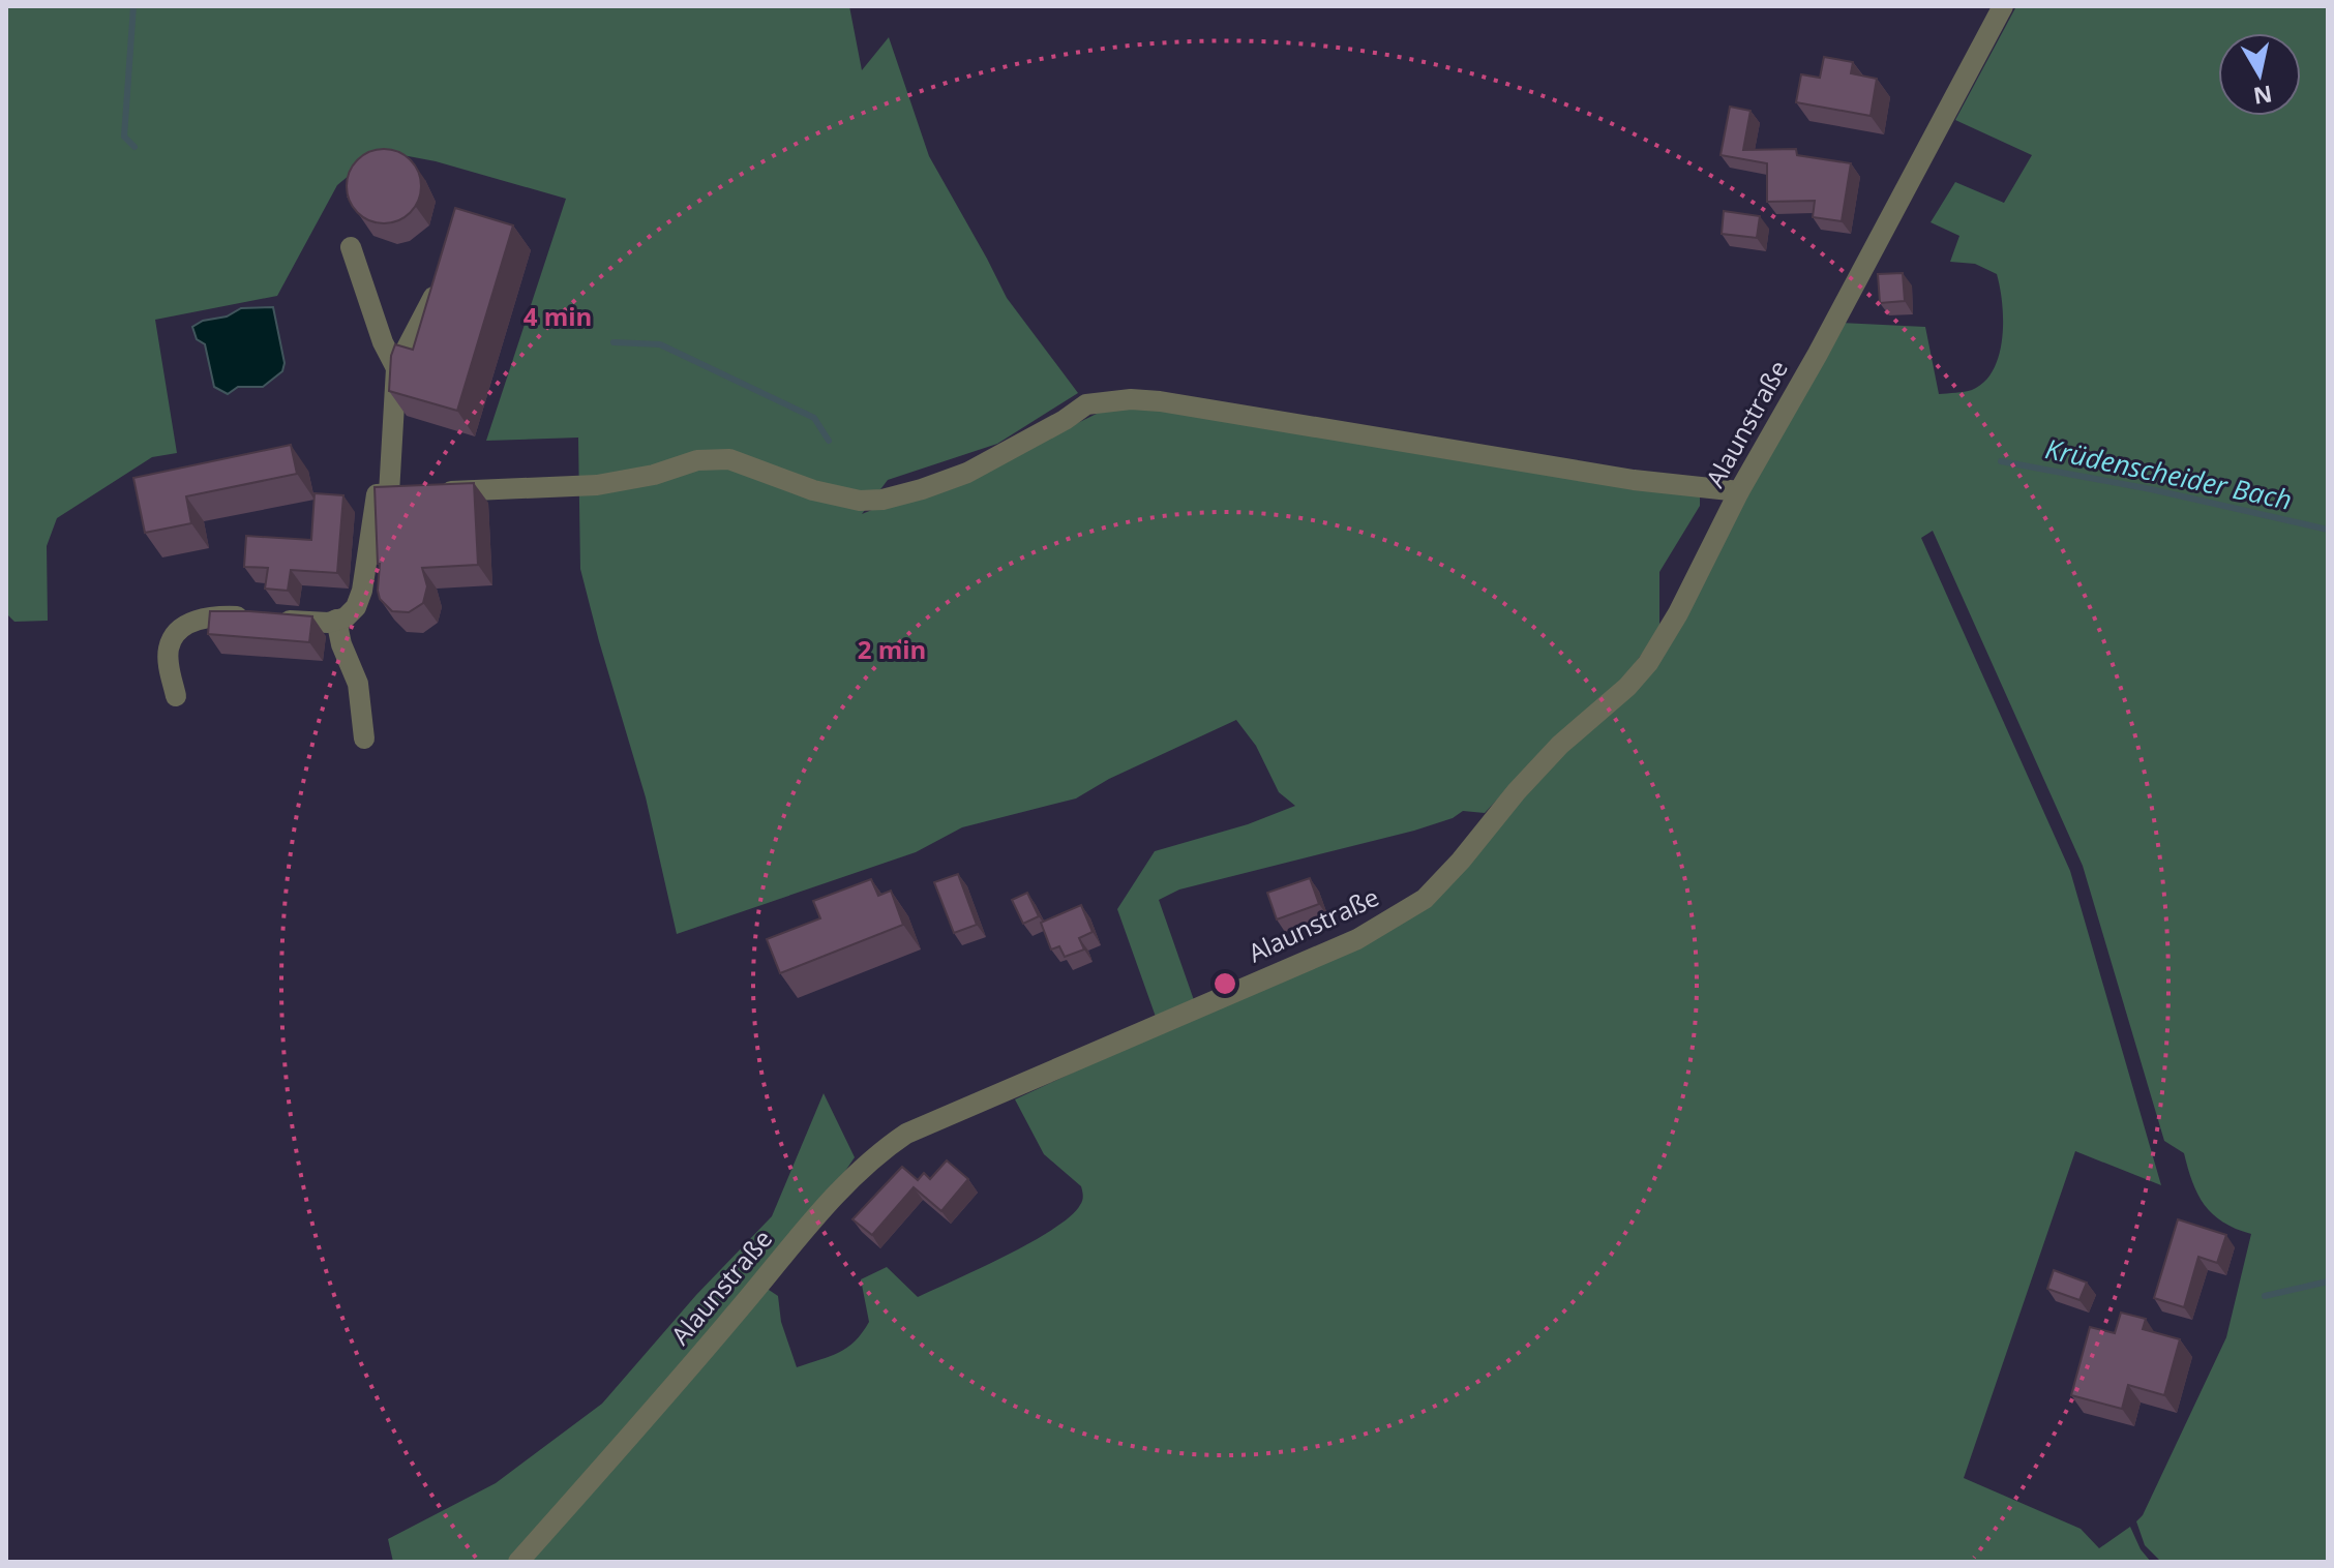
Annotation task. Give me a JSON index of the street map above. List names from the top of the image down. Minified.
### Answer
{"streets":{"street":["Alaunstraße"]},"water":["Krüdenscheider Bach"],"north":"bottom","rings":["4 min","2 min"]}
